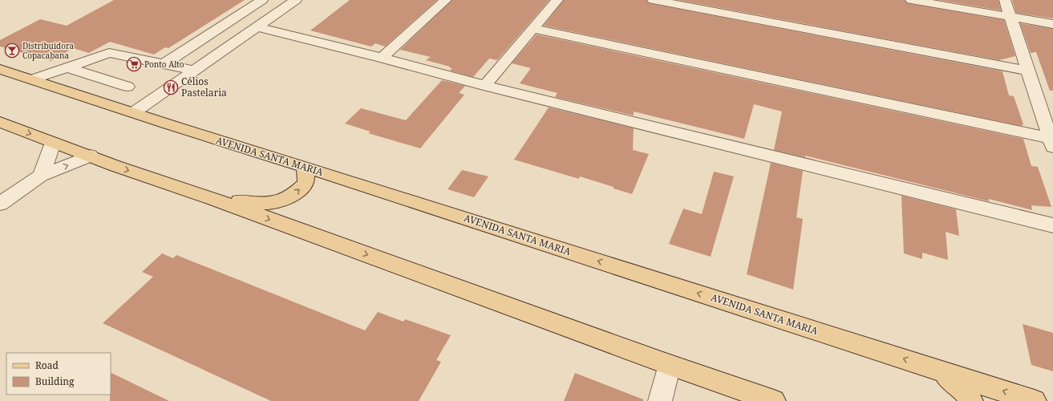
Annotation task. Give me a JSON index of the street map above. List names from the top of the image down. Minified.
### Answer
{"streets":{"main road":["AVENIDA SANTA MARIA"]},"places":{"bar":["Distribuidora Copacabana"],"supermarket":["Ponto Alto"],"restaurant":["Célios Pastelaria"]},"legend":["Road","Building"]}
